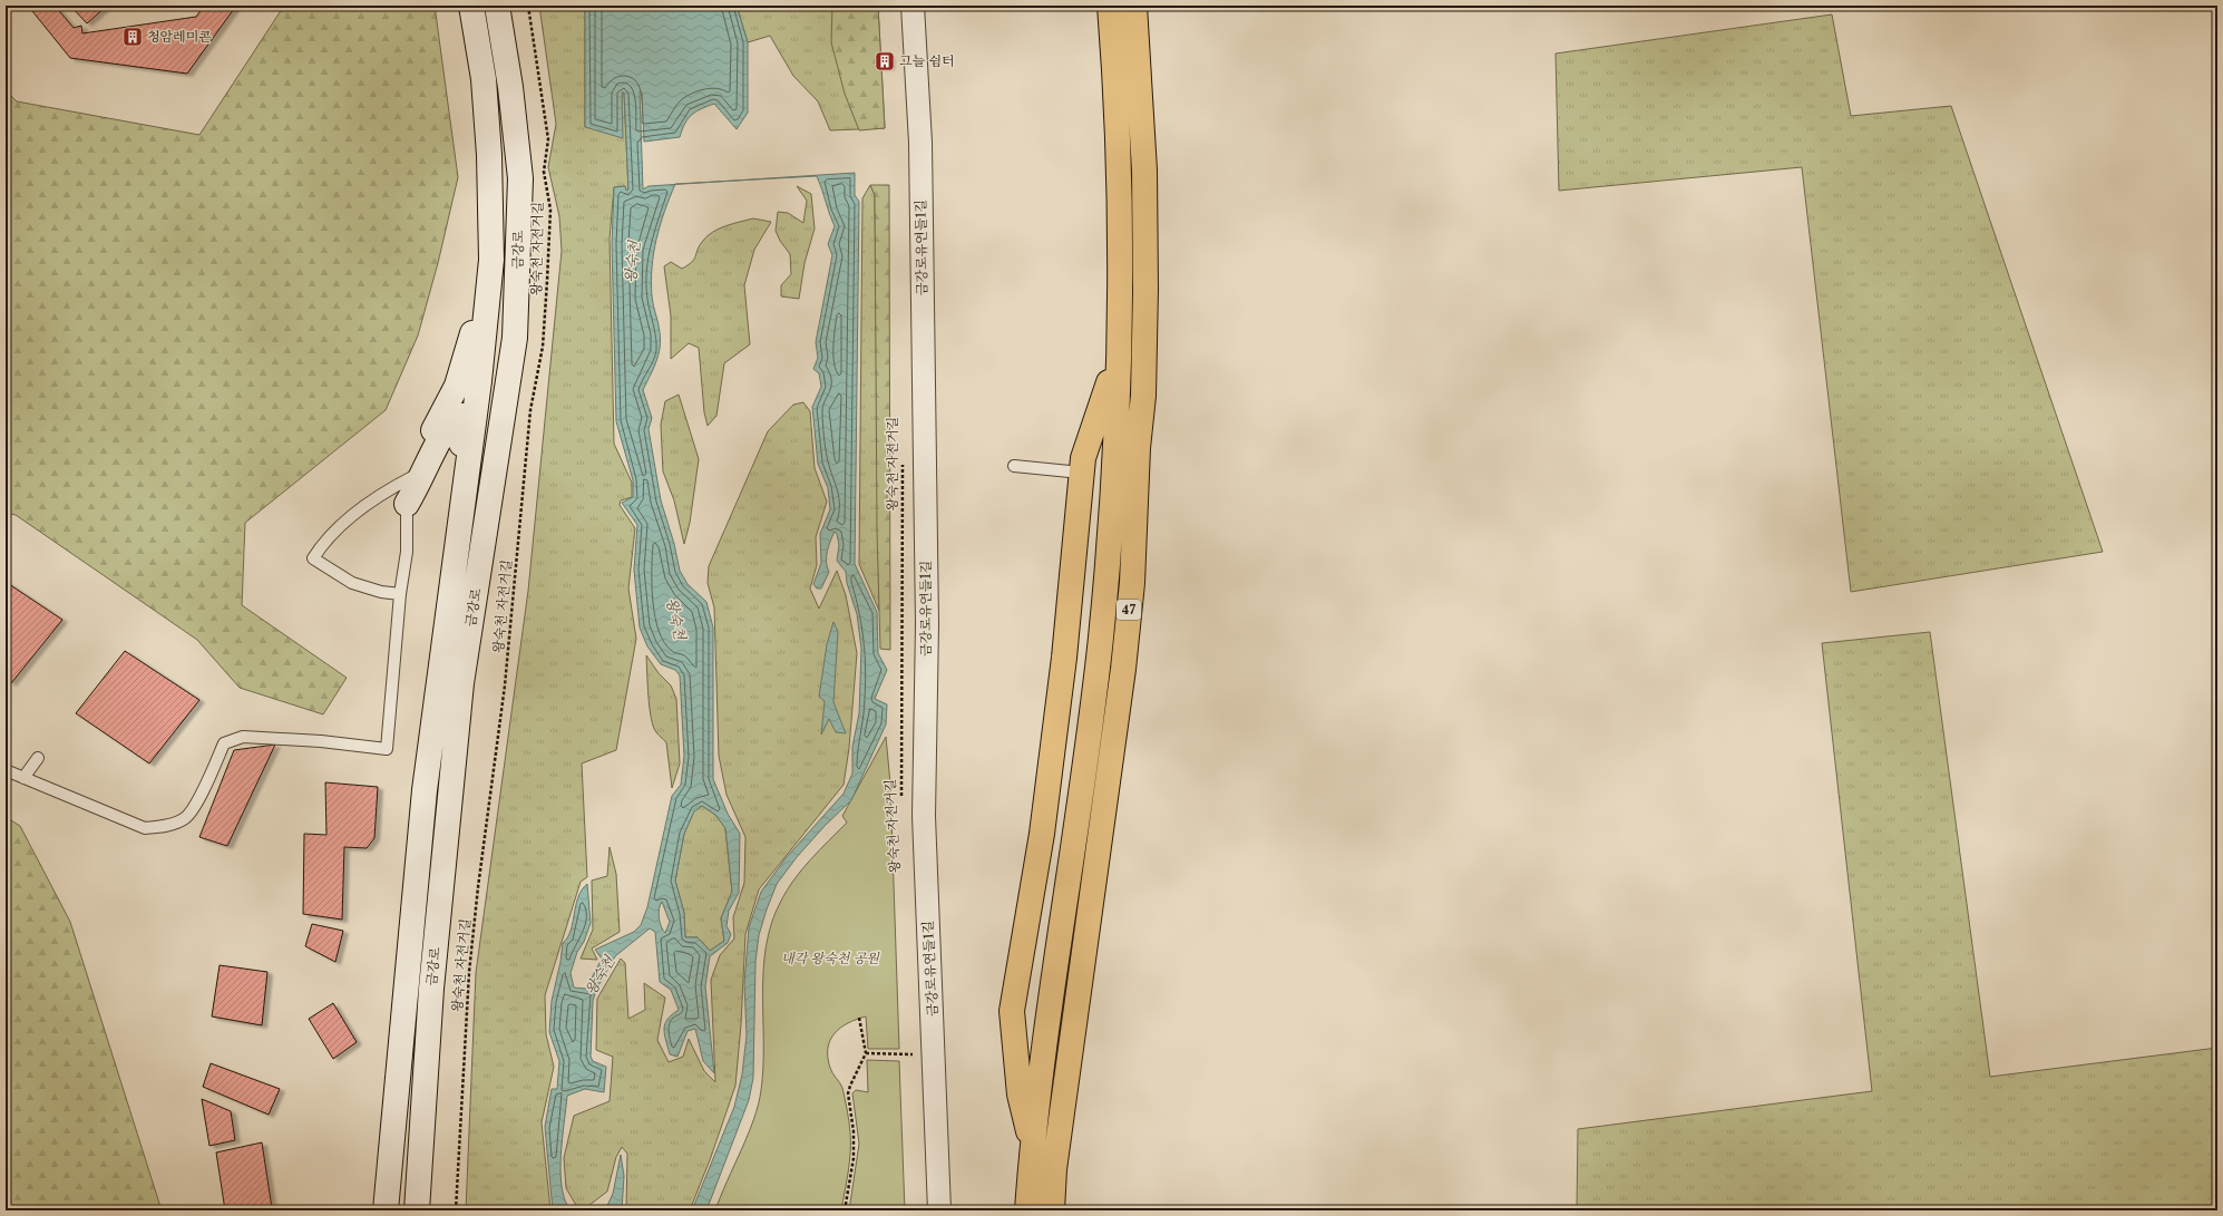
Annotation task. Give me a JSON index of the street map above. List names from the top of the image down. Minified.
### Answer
{"streets":{"highway":["47"],"main road":["금강로"],"street":["금강로유연들1길"],"path":["왕숙천 자전거길"]},"water":["왕숙천"],"parks":["내각 왕숙천 공원"],"places":{"building":["청암레미콘","그늘 쉼터"]}}
